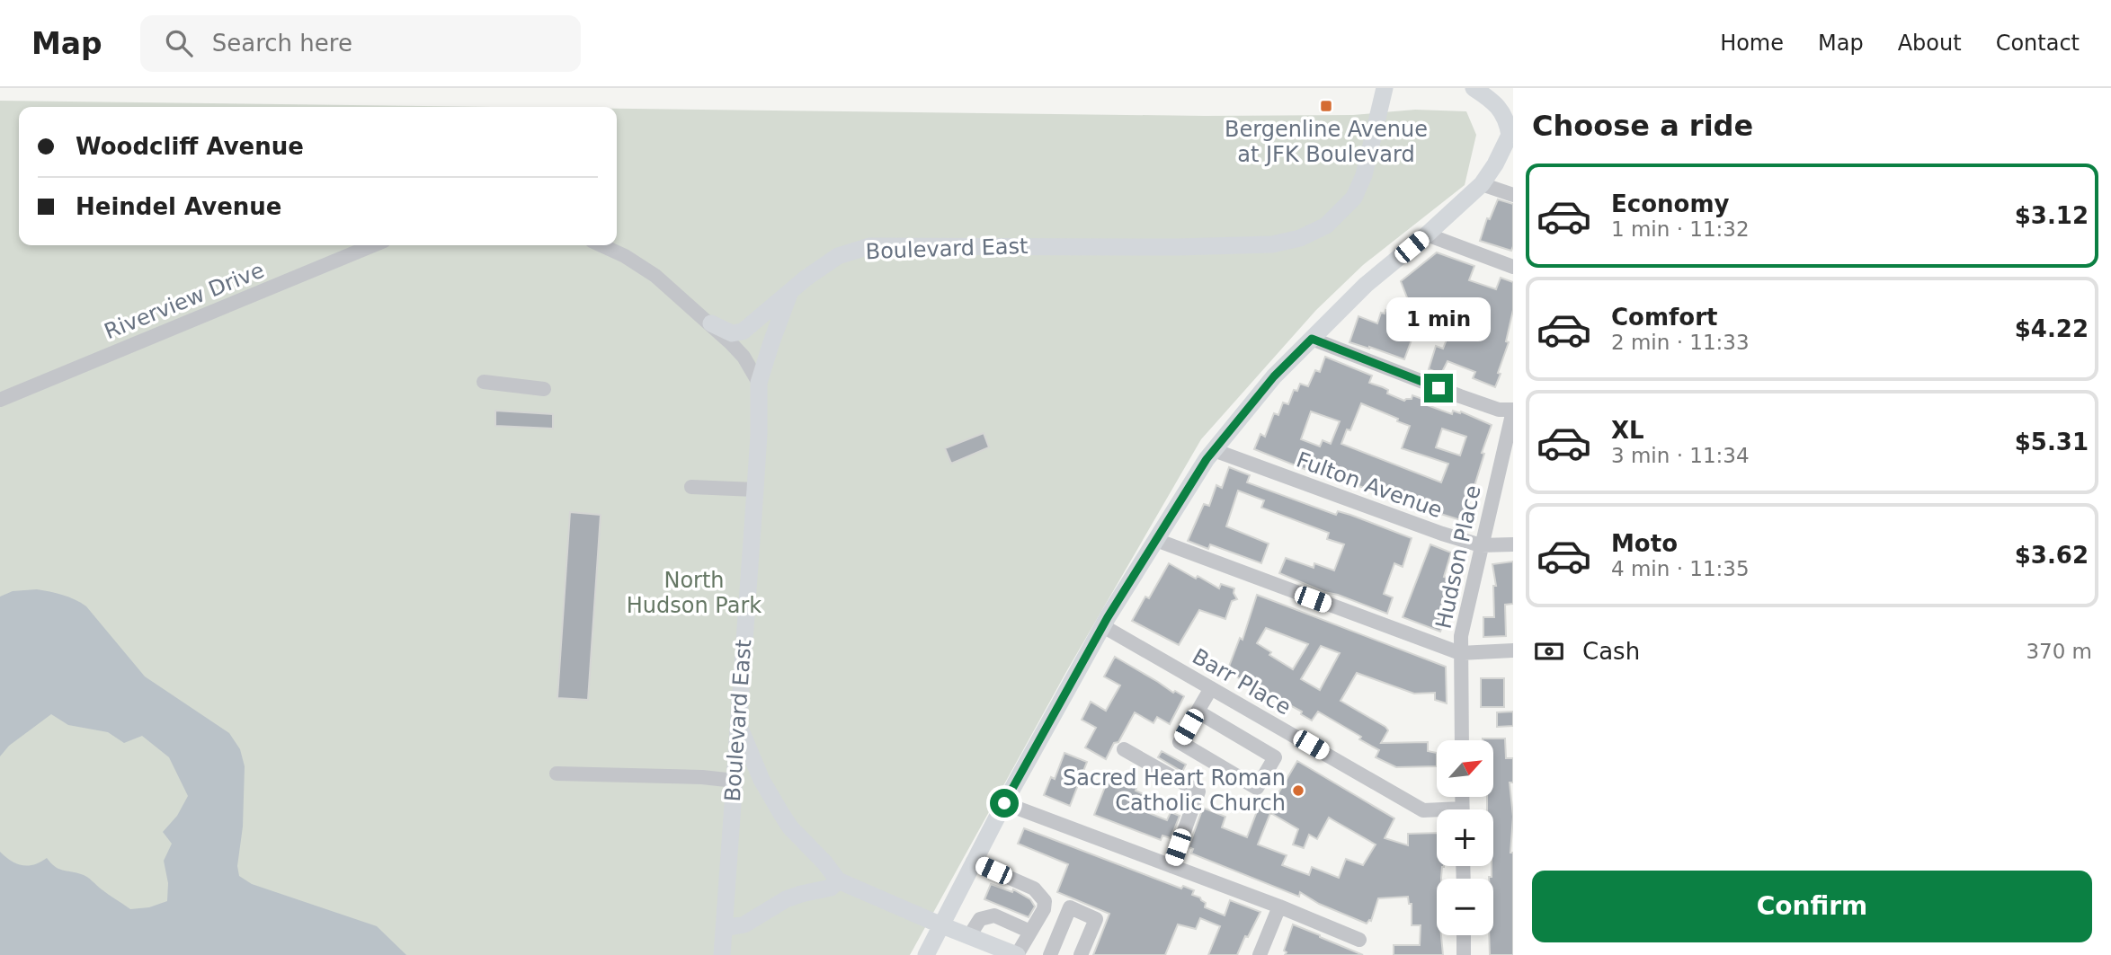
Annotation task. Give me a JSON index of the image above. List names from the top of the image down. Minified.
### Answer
{"streets":{"main road":["Boulevard East"],"street":["Riverview Drive","Fulton Avenue","Hudson Place","Barr Place"]},"crossings":[["Fulton Avenue","Hudson Place"]],"parks":["North Hudson Park"],"places":{"transit":["Bergenline Avenue at JFK Boulevard"],"other":["Sacred Heart Roman Catholic Church"]},"north":"top right","page":{"header":"Map","search":"Search here","nav":["Home","Map","About","Contact"],"heading":"Choose a ride","banner":["Woodcliff Avenue","Heindel Avenue"],"list":[{"name":"Economy","note":"1 min · 11:32","value":"$3.12"},{"name":"Comfort","note":"2 min · 11:33","value":"$4.22"},{"name":"XL","note":"3 min · 11:34","value":"$5.31"},{"name":"Moto","note":"4 min · 11:35","value":"$3.62"}],"bubble":"1 min","pay":["Cash","370 m"],"map_buttons":["+","−"],"buttons":"Confirm"}}
